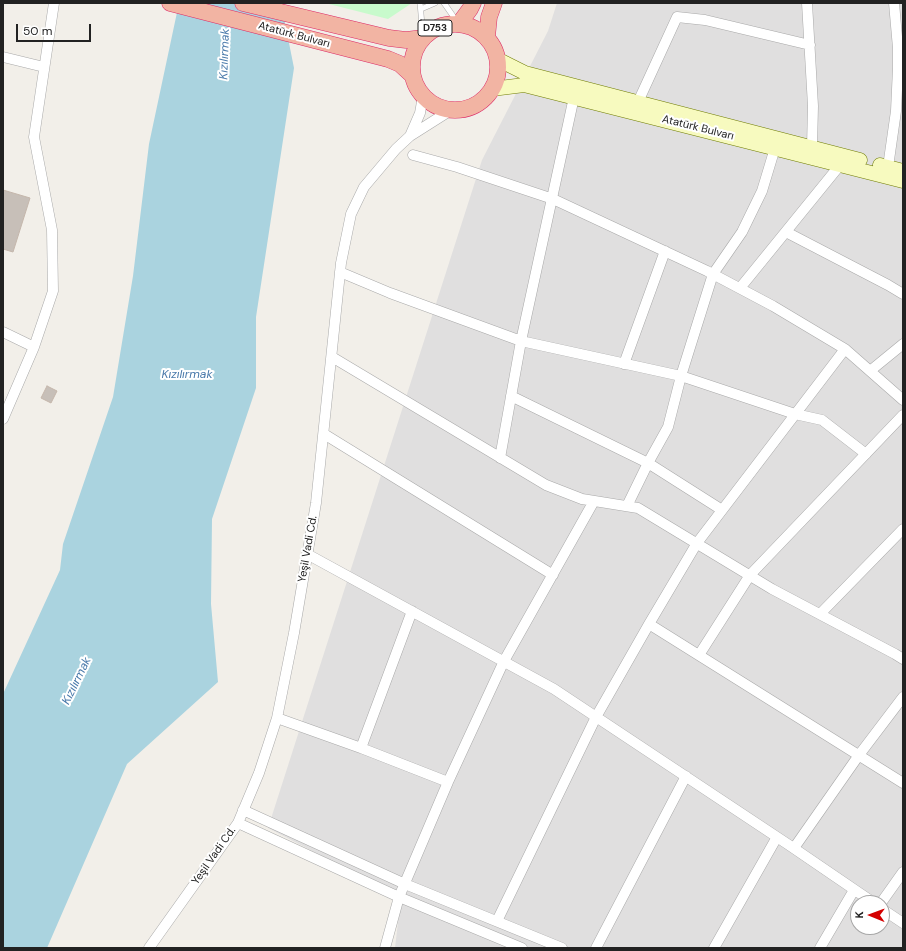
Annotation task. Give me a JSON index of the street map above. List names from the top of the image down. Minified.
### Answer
{"streets":{"highway":["D753","Atatürk Bulvarı"],"street":["Yeşil Vadi Cd."]},"crossings":[["D753","Atatürk Bulvarı"]],"water":["Kızılırmak"],"scale_bar":"50 m","north":"left"}
